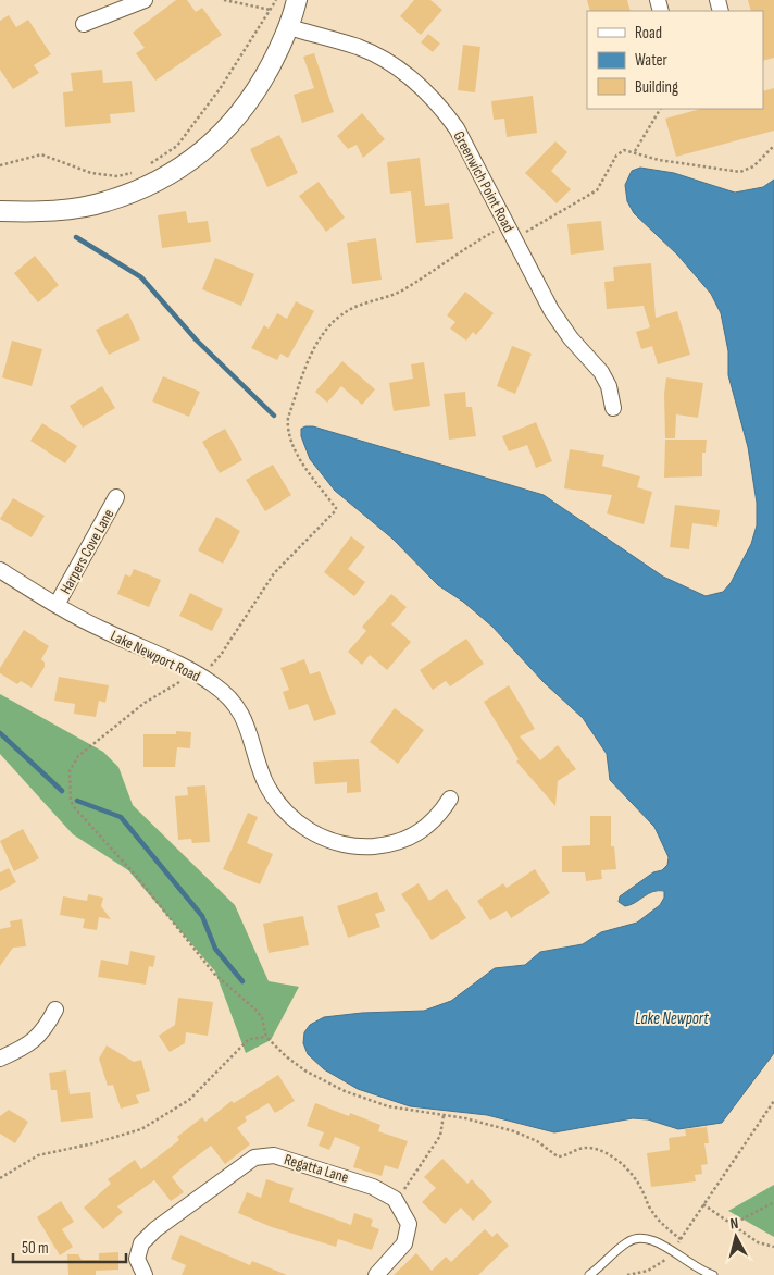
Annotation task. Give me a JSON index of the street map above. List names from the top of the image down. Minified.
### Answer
{"streets":{"street":["Greenwich Point Road","Harpers Cove Lane","Lake Newport Road","Regatta Lane"]},"crossings":[["Harpers Cove Lane","Lake Newport Road"]],"water":["Lake Newport"],"legend":["Road","Water","Building"],"scale_bar":"50 m","north":"top"}
